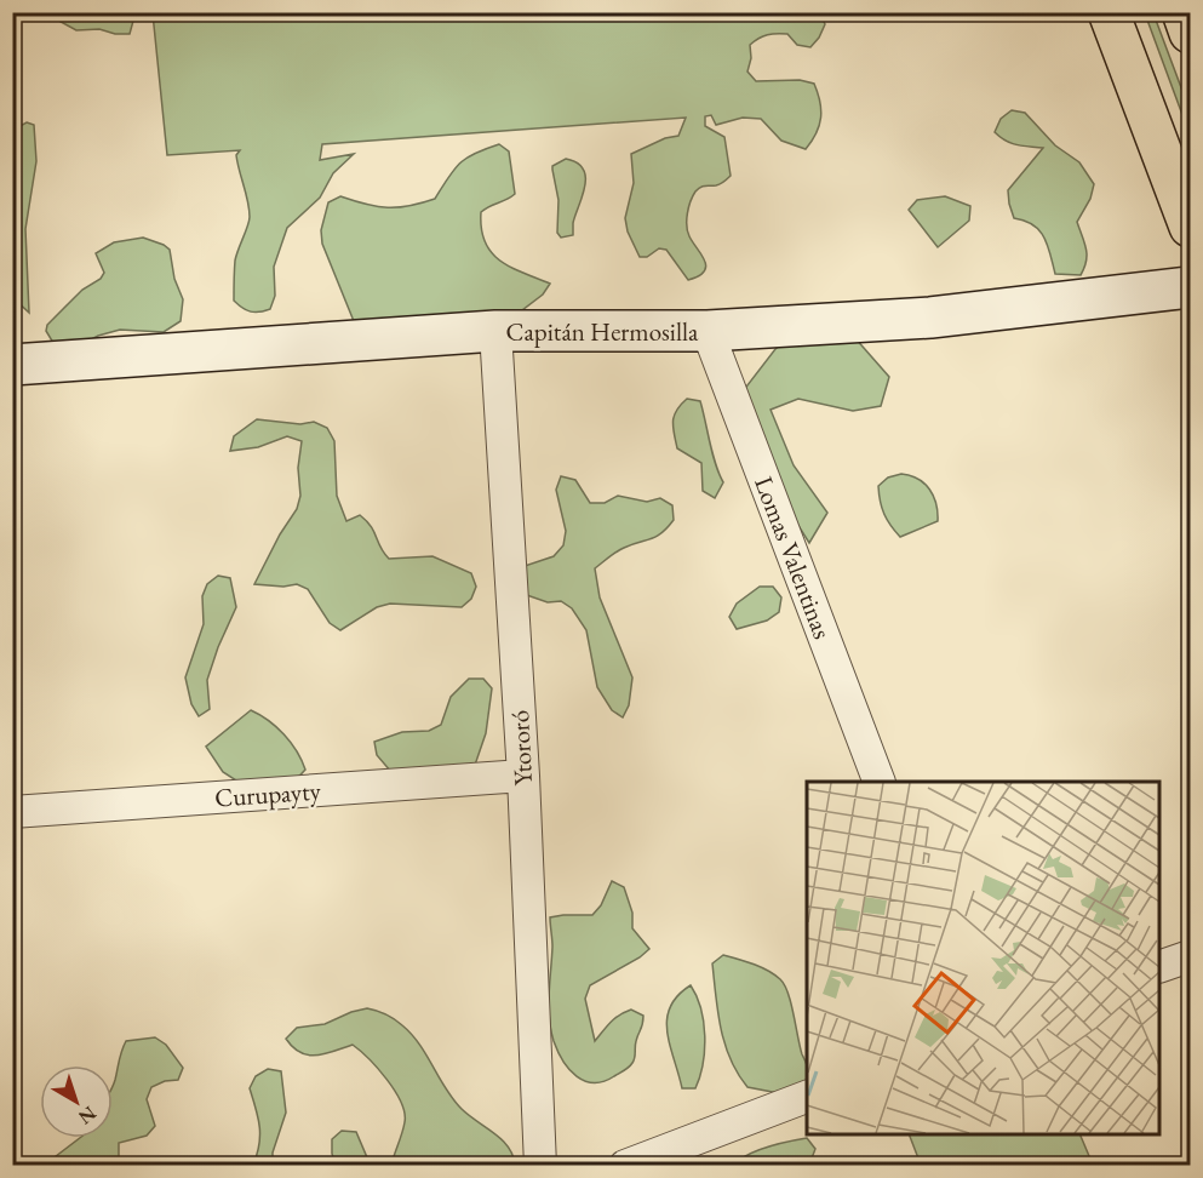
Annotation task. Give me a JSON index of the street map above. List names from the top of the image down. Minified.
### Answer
{"streets":{"street":["Capitán Hermosilla","Lomas Valentinas","Ytororó","Curupayty"]},"crossings":[["Capitán Hermosilla","Lomas Valentinas"],["Capitán Hermosilla","Ytororó"],["Ytororó","Curupayty"]],"north":"bottom right"}
